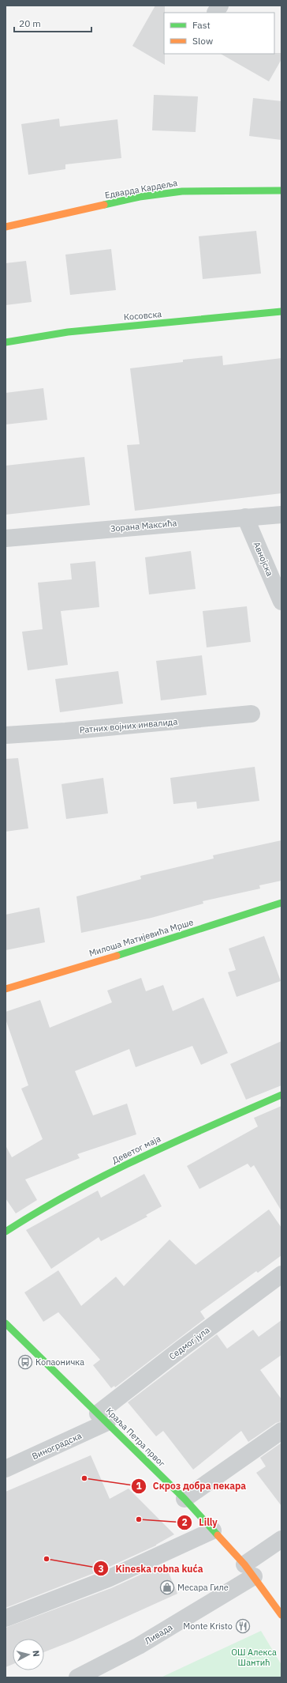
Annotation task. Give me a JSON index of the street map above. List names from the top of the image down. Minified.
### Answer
{"streets":{"street":["Едварда Кардеља","Косовска","Зорана Максића","Авнојска","Ратних војних инвалида","Милоша Матијевића Мрше","Деветог маја","Седмог јула","Краља Петра првог","Виноградска","Ливада"]},"crossings":[["Зорана Максића","Авнојска"],["Седмог јула","Краља Петра првог"],["Седмог јула","Виноградска"],["Краља Петра првог","Виноградска"],["Краља Петра првог","Ливада"]],"parks":["ОШ Алекса Шантић"],"places":{"bus stop":["Копаоничка"],"other":["Скроз добра пекара","Lilly","Kineska robna kuća"],"shop":["Месара Гиле"],"restaurant":["Monte Kristo"]},"legend":["Fast","Slow"],"scale_bar":"20 m","north":"right"}
